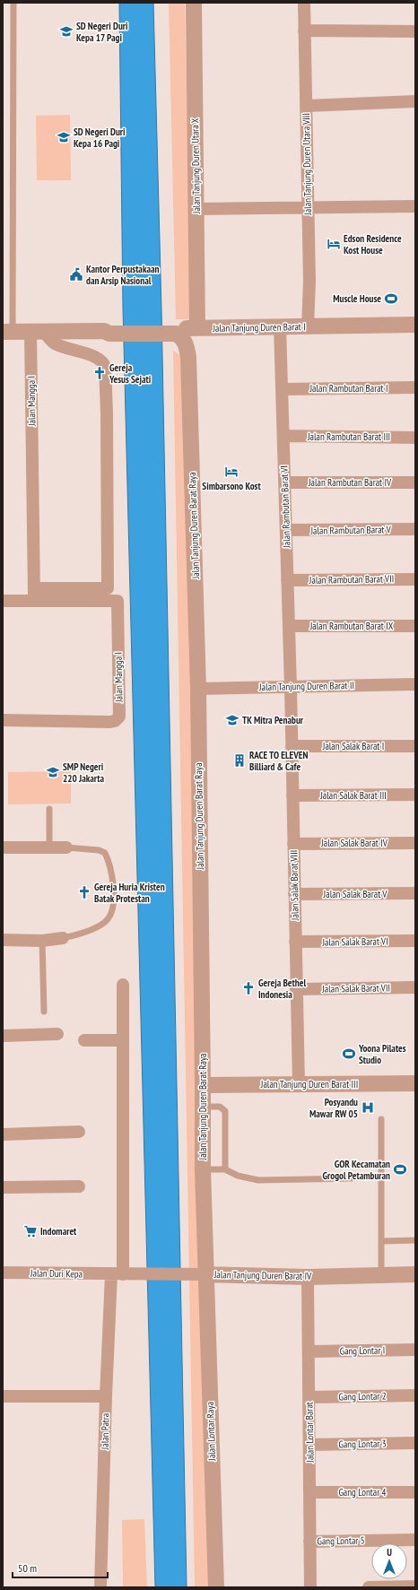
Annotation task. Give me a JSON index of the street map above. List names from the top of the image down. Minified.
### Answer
{"streets":{"street":["Jalan Tanjung Duren Utara VIII","Jalan Tanjung Duren Utara X","Jalan Tanjung Duren Barat I","Jalan Rambutan Barat I","Jalan Mangga I","Jalan Rambutan Barat III","Jalan Rambutan Barat IV","Jalan Rambutan Barat VI","Jalan Tanjung Duren Barat Raya","Jalan Rambutan Barat V","Jalan Rambutan Barat VII","Jalan Rambutan Barat IX","Jalan Tanjung Duren Barat II","Jalan Salak Barat I","Jalan Salak Barat III","Jalan Salak Barat IV","Jalan Salak Barat VIII","Jalan Salak Barat V","Jalan Salak Barat VI","Jalan Salak Barat VII","Jalan Tanjung Duren Barat III","Jalan Duri Kepa","Jalan Tanjung Duren Barat IV","Gang Lontar I","Gang Lontar 2","Jalan Patra","Jalan Lontar Raya","Jalan Lontar Barat","Gang Lontar 3","Gang Lontar 4","Gang Lontar 5"]},"crossings":[["Jalan Tanjung Duren Utara VIII","Jalan Tanjung Duren Barat I"],["Jalan Tanjung Duren Utara X","Jalan Tanjung Duren Barat I"],["Jalan Tanjung Duren Barat I","Jalan Mangga I"],["Jalan Tanjung Duren Barat I","Jalan Rambutan Barat VI"],["Jalan Tanjung Duren Barat I","Jalan Tanjung Duren Barat Raya"],["Jalan Rambutan Barat I","Jalan Rambutan Barat VI"],["Jalan Rambutan Barat III","Jalan Rambutan Barat VI"],["Jalan Rambutan Barat IV","Jalan Rambutan Barat VI"],["Jalan Rambutan Barat VI","Jalan Rambutan Barat V"],["Jalan Rambutan Barat VI","Jalan Rambutan Barat VII"],["Jalan Rambutan Barat VI","Jalan Rambutan Barat IX"],["Jalan Rambutan Barat VI","Jalan Tanjung Duren Barat II"],["Jalan Rambutan Barat VI","Jalan Salak Barat VIII"],["Jalan Tanjung Duren Barat Raya","Jalan Tanjung Duren Barat II"],["Jalan Tanjung Duren Barat Raya","Jalan Tanjung Duren Barat III"],["Jalan Tanjung Duren Barat Raya","Jalan Tanjung Duren Barat IV"],["Jalan Tanjung Duren Barat Raya","Jalan Lontar Raya"],["Jalan Tanjung Duren Barat II","Jalan Salak Barat VIII"],["Jalan Salak Barat I","Jalan Salak Barat VIII"],["Jalan Salak Barat III","Jalan Salak Barat VIII"],["Jalan Salak Barat IV","Jalan Salak Barat VIII"],["Jalan Salak Barat VIII","Jalan Salak Barat V"],["Jalan Salak Barat VIII","Jalan Salak Barat VI"],["Jalan Salak Barat VIII","Jalan Salak Barat VII"],["Jalan Salak Barat VIII","Jalan Tanjung Duren Barat III"],["Jalan Duri Kepa","Jalan Tanjung Duren Barat IV"],["Jalan Duri Kepa","Jalan Patra"],["Jalan Tanjung Duren Barat IV","Jalan Patra"],["Jalan Tanjung Duren Barat IV","Jalan Lontar Raya"],["Jalan Tanjung Duren Barat IV","Jalan Lontar Barat"],["Gang Lontar I","Jalan Lontar Barat"],["Gang Lontar 2","Jalan Lontar Barat"],["Jalan Lontar Barat","Gang Lontar 3"],["Jalan Lontar Barat","Gang Lontar 4"],["Jalan Lontar Barat","Gang Lontar 5"]],"places":{"school or university":["SD Negeri Duri Kepa 17 Pagi","SD Negeri Duri Kepa 16 Pagi","TK Mitra Penabur","SMP Negeri 220 Jakarta"],"hotel":["Edson Residence Kost House","Simbarsono Kost"],"public building":["Kantor Perpustakaan dan Arsip Nasional"],"sports":["Muscle House","Yoona Pilates Studio","GOR Kecamatan Grogol Petamburan"],"church":["Gereja Yesus Sejati","Gereja Huria Kristen Batak Protestan","Gereja Bethel Indonesia"],"building":["RACE TO ELEVEN Billiard & Cafe"],"hospital":["Posyandu Mawar RW 05"],"supermarket":["Indomaret"]},"scale_bar":"50 m","north":"top"}
